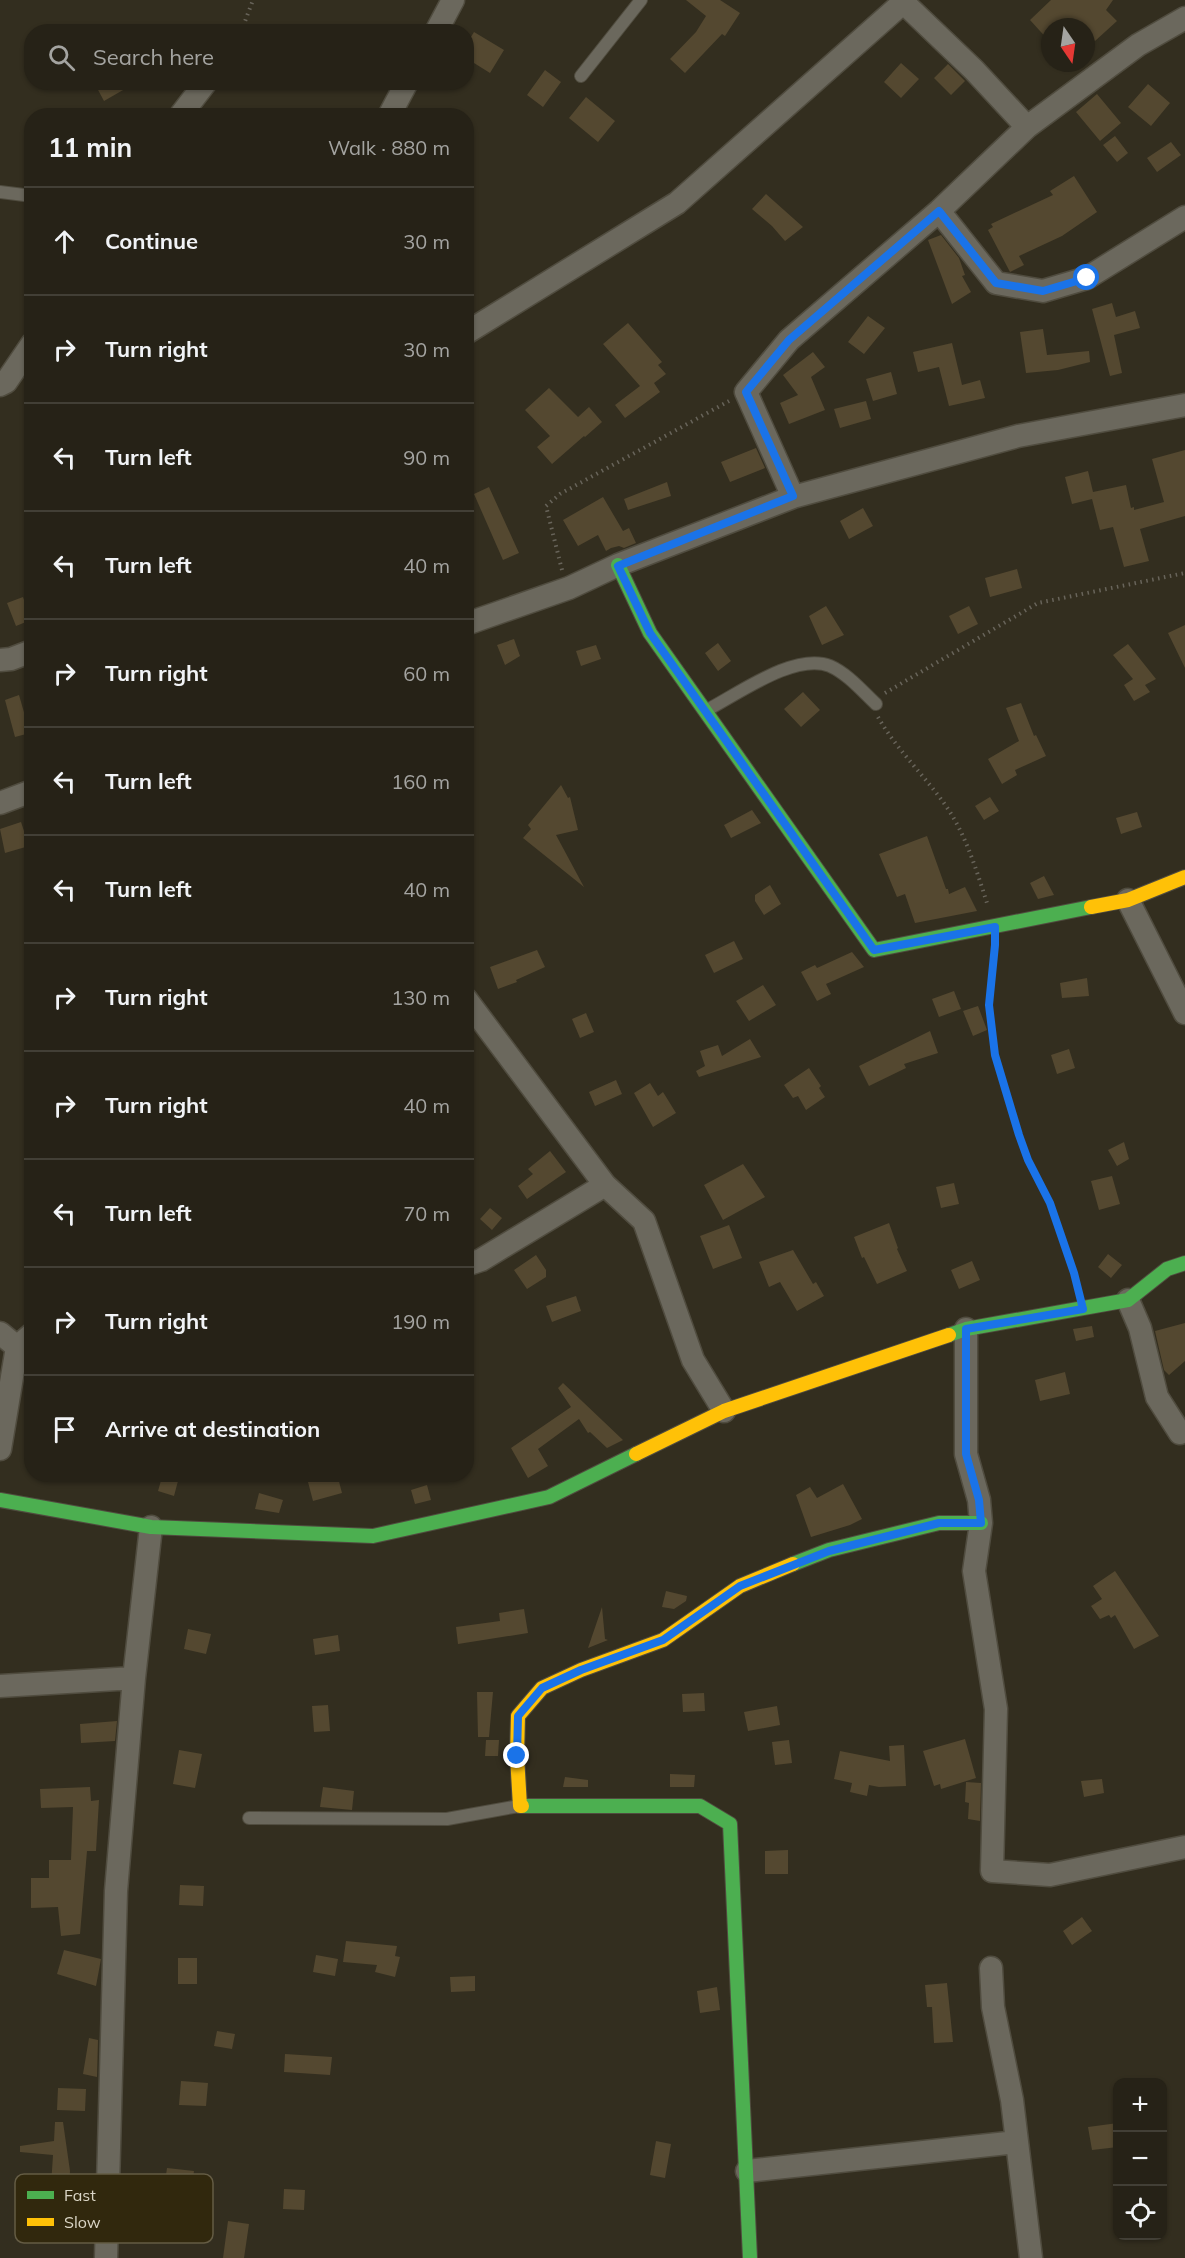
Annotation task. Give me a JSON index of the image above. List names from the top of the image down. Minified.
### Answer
{"legend":["Fast","Slow"],"north":"bottom","page":{"search":"Search here","heading":["11 min","Walk · 880 m"],"list":[["Continue","30 m"],["Turn right","30 m"],["Turn left","90 m"],["Turn left","40 m"],["Turn right","60 m"],["Turn left","160 m"],["Turn left","40 m"],["Turn right","130 m"],["Turn right","40 m"],["Turn left","70 m"],["Turn right","190 m"],"Arrive at destination"],"map_buttons":["+","−"]}}
